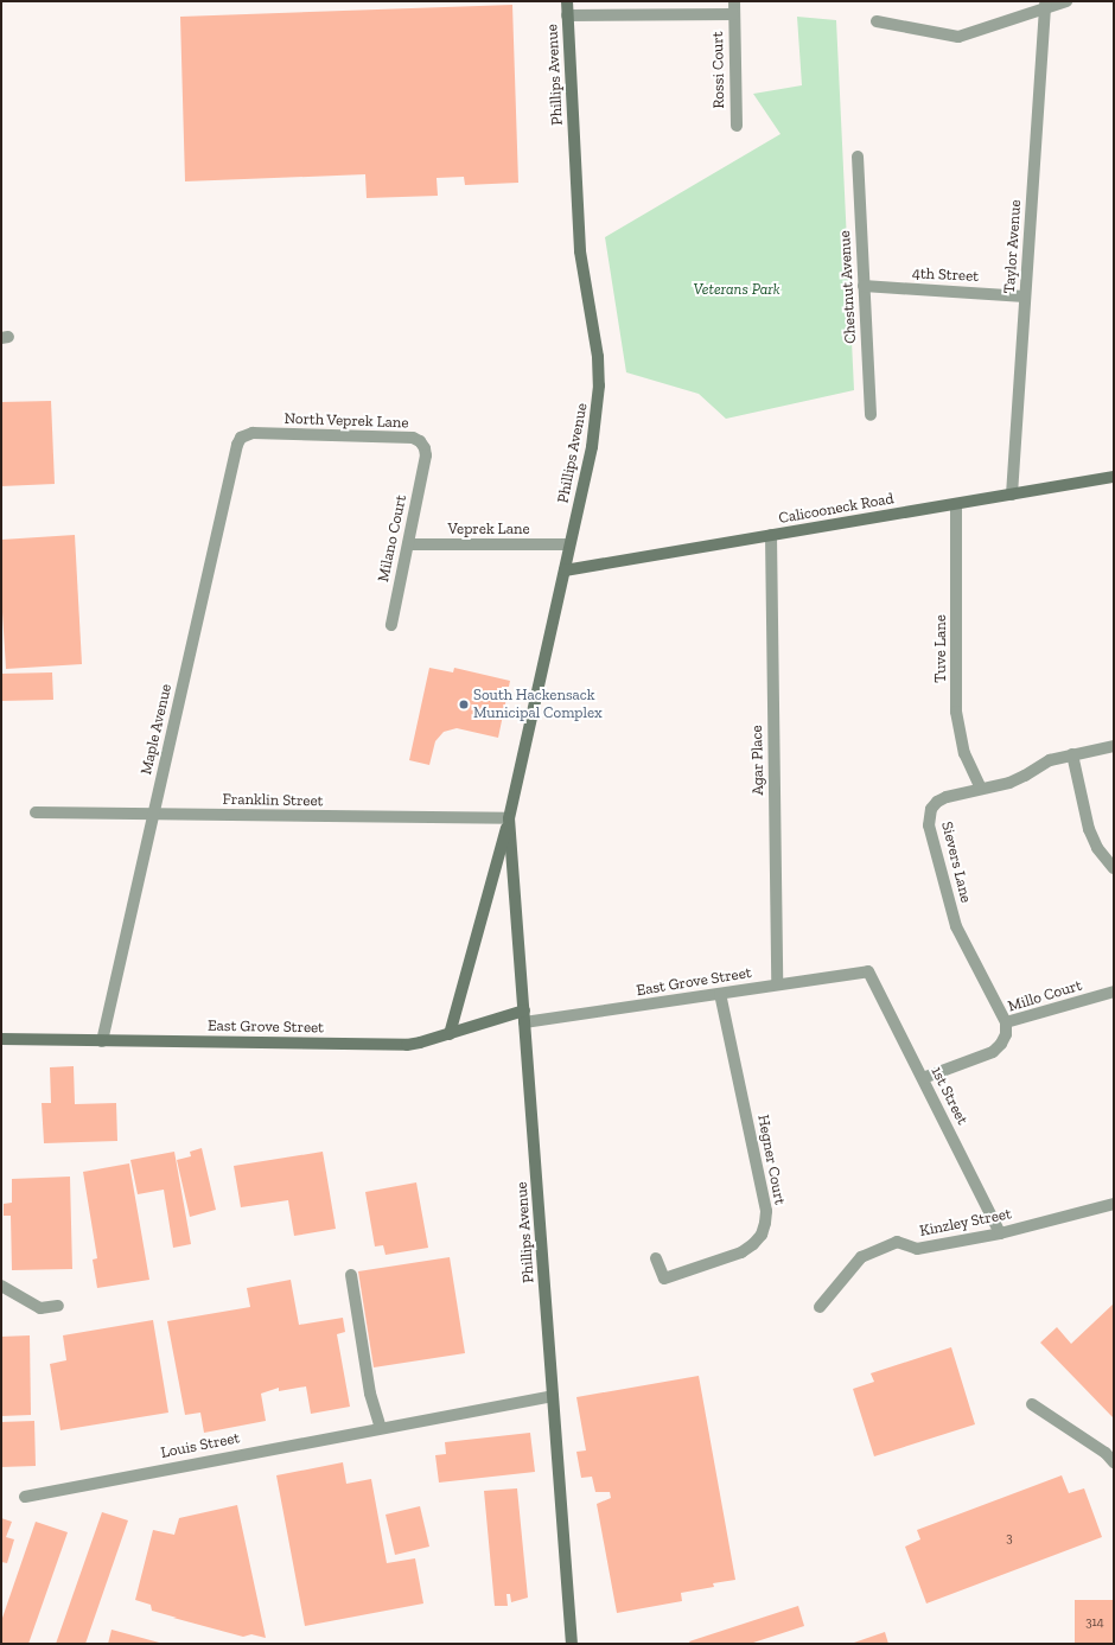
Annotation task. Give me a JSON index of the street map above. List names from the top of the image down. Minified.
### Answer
{"streets":{"street":["Rossi Court","Phillips Avenue","Taylor Avenue","4th Street","Chestnut Avenue","North Veprek Lane","Calicooneck Road","Veprek Lane","Milano Court","Tuve Lane","Maple Avenue","Agar Place","Franklin Street","Sievers Lane","East Grove Street","Millo Court","1st Street","Hegner Court","Kinzley Street","Louis Street"]},"crossings":[["Phillips Avenue","Calicooneck Road"],["Phillips Avenue","Veprek Lane"],["Phillips Avenue","Franklin Street"],["Phillips Avenue","East Grove Street"],["Phillips Avenue","Louis Street"],["Taylor Avenue","4th Street"],["Taylor Avenue","Calicooneck Road"],["4th Street","Chestnut Avenue"],["North Veprek Lane","Milano Court"],["North Veprek Lane","Maple Avenue"],["Calicooneck Road","Tuve Lane"],["Calicooneck Road","Agar Place"],["Veprek Lane","Milano Court"],["Tuve Lane","Sievers Lane"],["Maple Avenue","Franklin Street"],["Maple Avenue","East Grove Street"],["Agar Place","East Grove Street"],["Sievers Lane","Millo Court"],["East Grove Street","1st Street"],["East Grove Street","Hegner Court"],["Millo Court","1st Street"],["1st Street","Kinzley Street"]],"parks":["Veterans Park"],"places":["South Hackensack Municipal Complex"],"house_numbers":["3","314"]}
